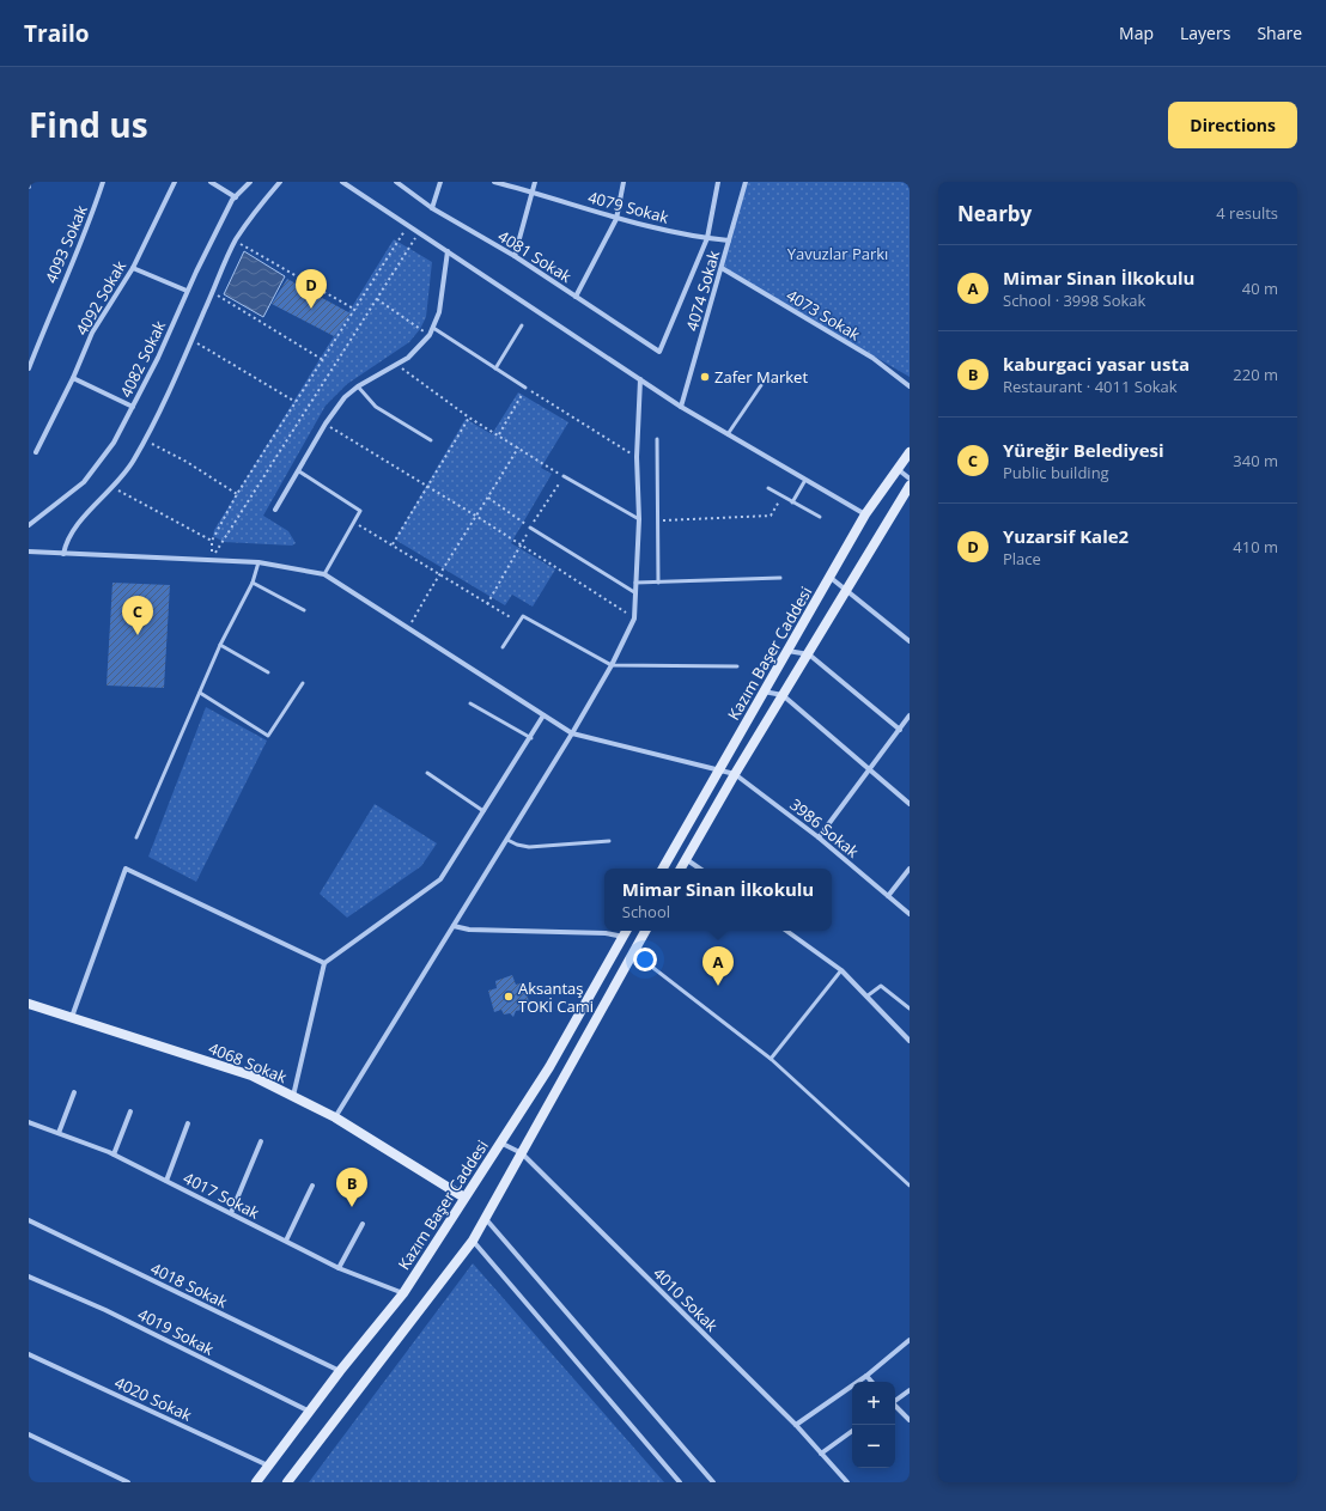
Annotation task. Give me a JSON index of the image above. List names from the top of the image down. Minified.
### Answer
{"streets":{"main road":["Kazım Başer Caddesi","4068 Sokak"],"street":["4079 Sokak","4093 Sokak","4081 Sokak","4074 Sokak","4092 Sokak","4073 Sokak","4082 Sokak","3986 Sokak","4017 Sokak","4018 Sokak","4010 Sokak","4019 Sokak","4020 Sokak"]},"crossings":[["4079 Sokak","4081 Sokak"],["4079 Sokak","4074 Sokak"],["4074 Sokak","4073 Sokak"],["Kazım Başer Caddesi","3986 Sokak"],["Kazım Başer Caddesi","4068 Sokak"],["Kazım Başer Caddesi","4017 Sokak"],["Kazım Başer Caddesi","4018 Sokak"],["Kazım Başer Caddesi","4010 Sokak"],["Kazım Başer Caddesi","4019 Sokak"],["Kazım Başer Caddesi","4020 Sokak"]],"parks":["Yavuzlar Parkı"],"places":["Zafer Market","Aksantaş TOKİ Cami"],"page":{"header":"Trailo","nav":["Map","Layers","Share"],"title":"Find us","buttons":"Directions","heading":["Nearby","4 results"],"list":[{"mark":"A","name":"Mimar Sinan İlkokulu","note":"School · 3998 Sokak","value":"40 m"},{"mark":"B","name":"kaburgaci yasar usta","note":"Restaurant · 4011 Sokak","value":"220 m"},{"mark":"C","name":"Yüreğir Belediyesi","note":"Public building","value":"340 m"},{"mark":"D","name":"Yuzarsif Kale2","note":"Place","value":"410 m"}],"pins":["D","C","A","B"],"popup":["Mimar Sinan İlkokulu","School"],"map_buttons":["+","−"]}}
